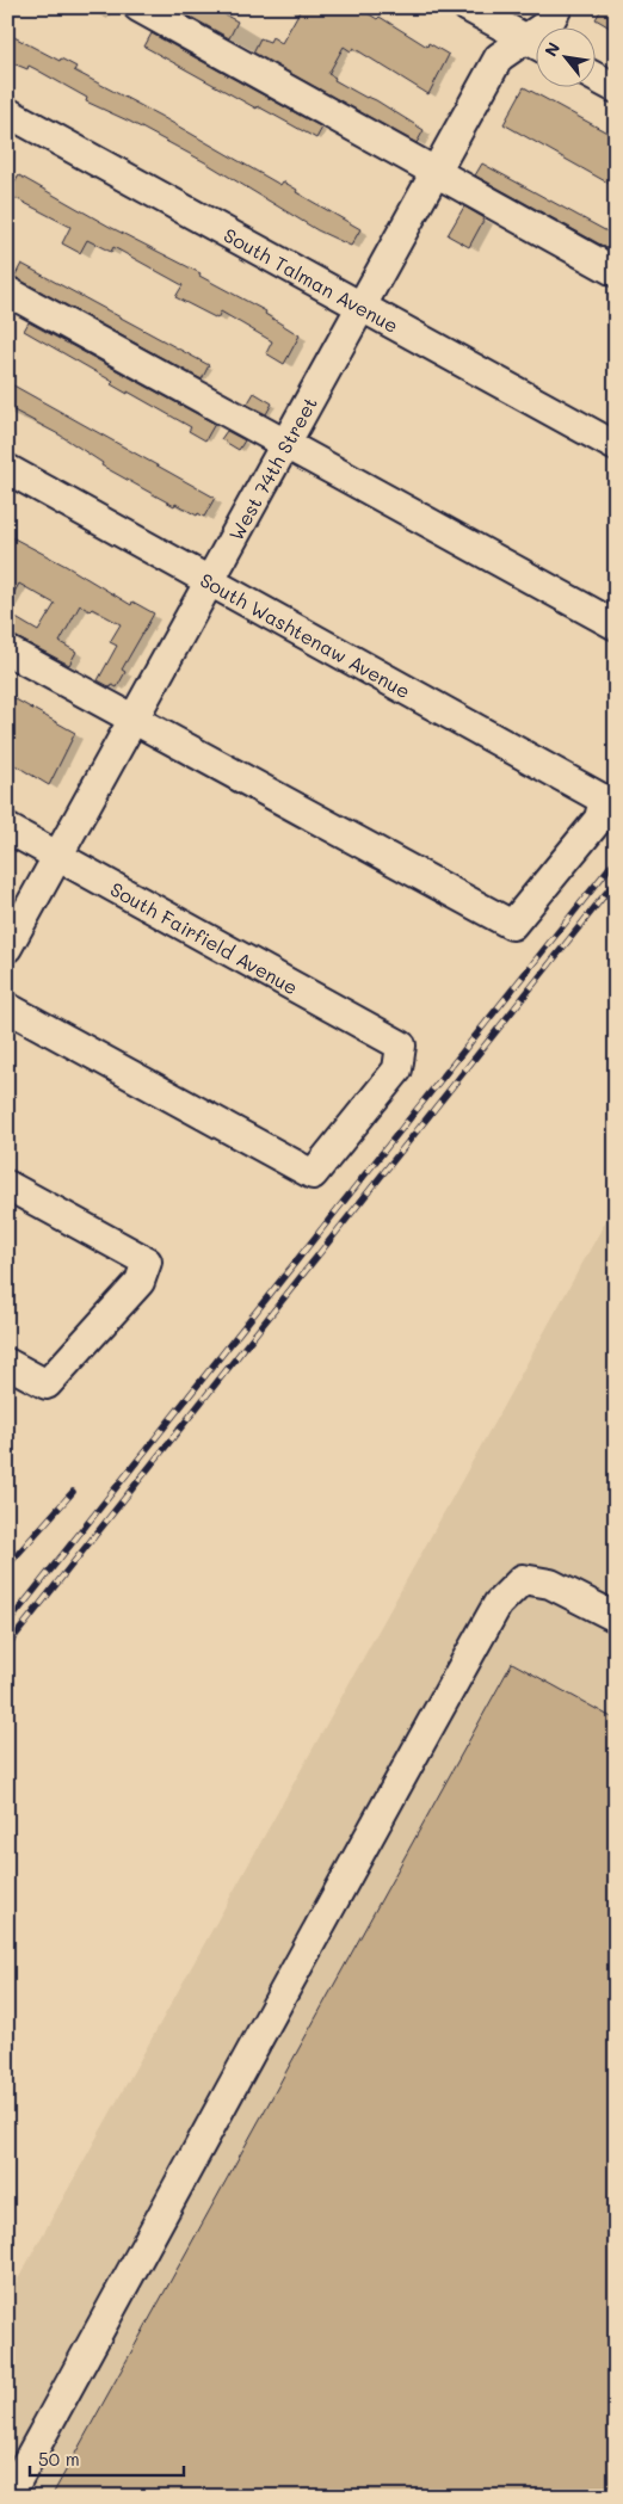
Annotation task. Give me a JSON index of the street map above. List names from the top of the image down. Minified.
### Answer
{"streets":{"street":["South Talman Avenue","West 74th Street","South Washtenaw Avenue","South Fairfield Avenue"]},"crossings":[["South Talman Avenue","West 74th Street"],["West 74th Street","South Washtenaw Avenue"],["West 74th Street","South Fairfield Avenue"]],"scale_bar":"50 m","north":"top left"}
